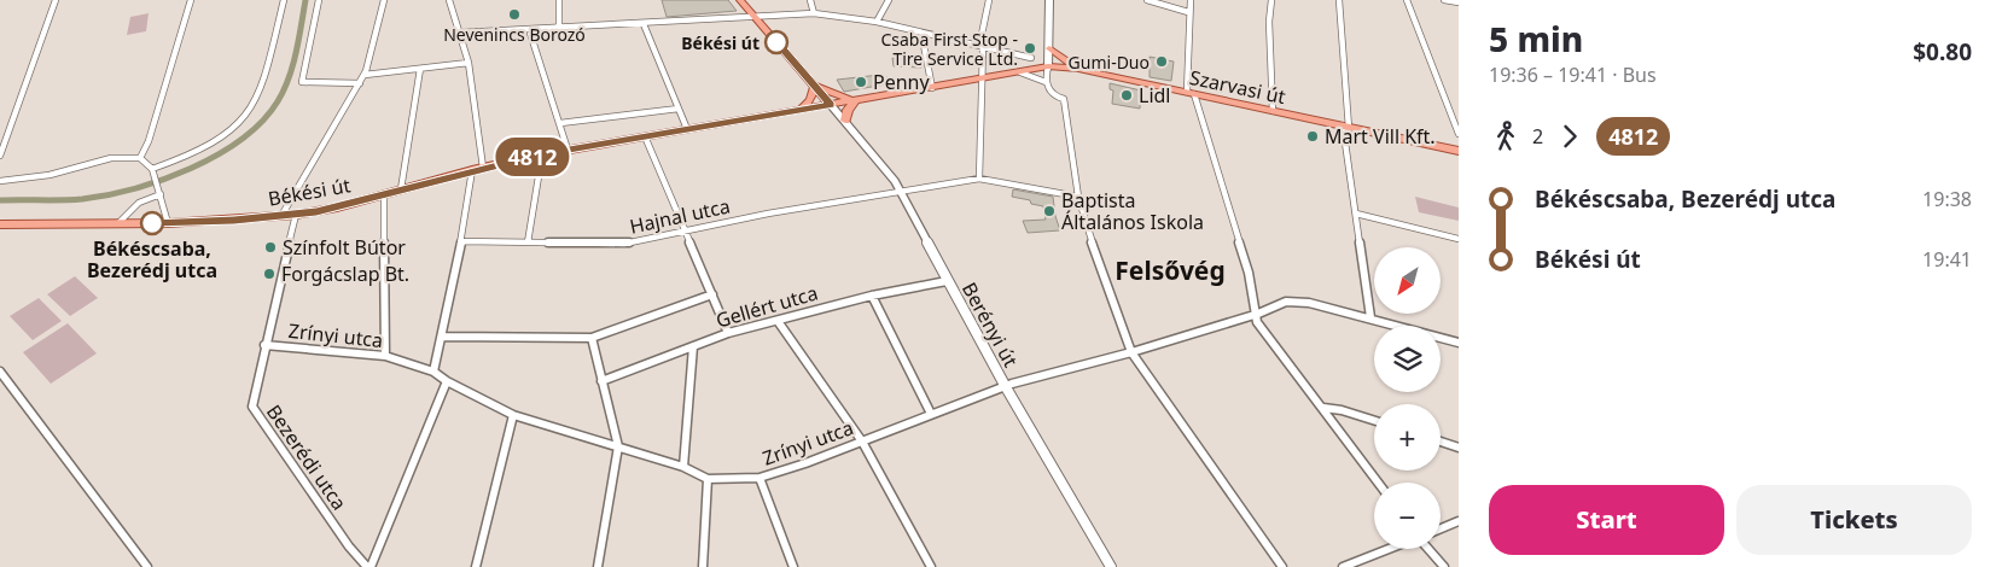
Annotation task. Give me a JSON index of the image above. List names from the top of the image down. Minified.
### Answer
{"streets":{"main road":["Szarvasi út","Békési út"],"street":["Hajnal utca","Gellért utca","Berényi út","Zrínyi utca","Bezerédi utca"]},"crossings":[["Szarvasi út","Békési út"],["Szarvasi út","Berényi út"],["Békési út","Berényi út"],["Békési út","Bezerédi utca"],["Hajnal utca","Berényi út"],["Gellért utca","Berényi út"],["Berényi út","Zrínyi utca"],["Zrínyi utca","Bezerédi utca"]],"districts":["Felsővég"],"places":["Nevenincs Borozó","Békési út","Csaba First Stop - Tire Service Ltd.","Gumi-Duo","Penny","Lidl","Mart Vill Kft.","Baptista Általános Iskola","Békéscsaba, Bezerédj utca","Színfolt Bútor","Forgácslap Bt."],"lines":["bus line 4812"],"north":"bottom left","page":{"on_map":"4812","heading":["5 min","19:36 – 19:41 · Bus","$0.80"],"legs":["2","4812"],"list":[{"name":"Békéscsaba, Bezerédj utca","value":"19:38"},{"name":"Békési út","value":"19:41"}],"map_buttons":["+","−"],"buttons":["Start","Tickets"]}}
